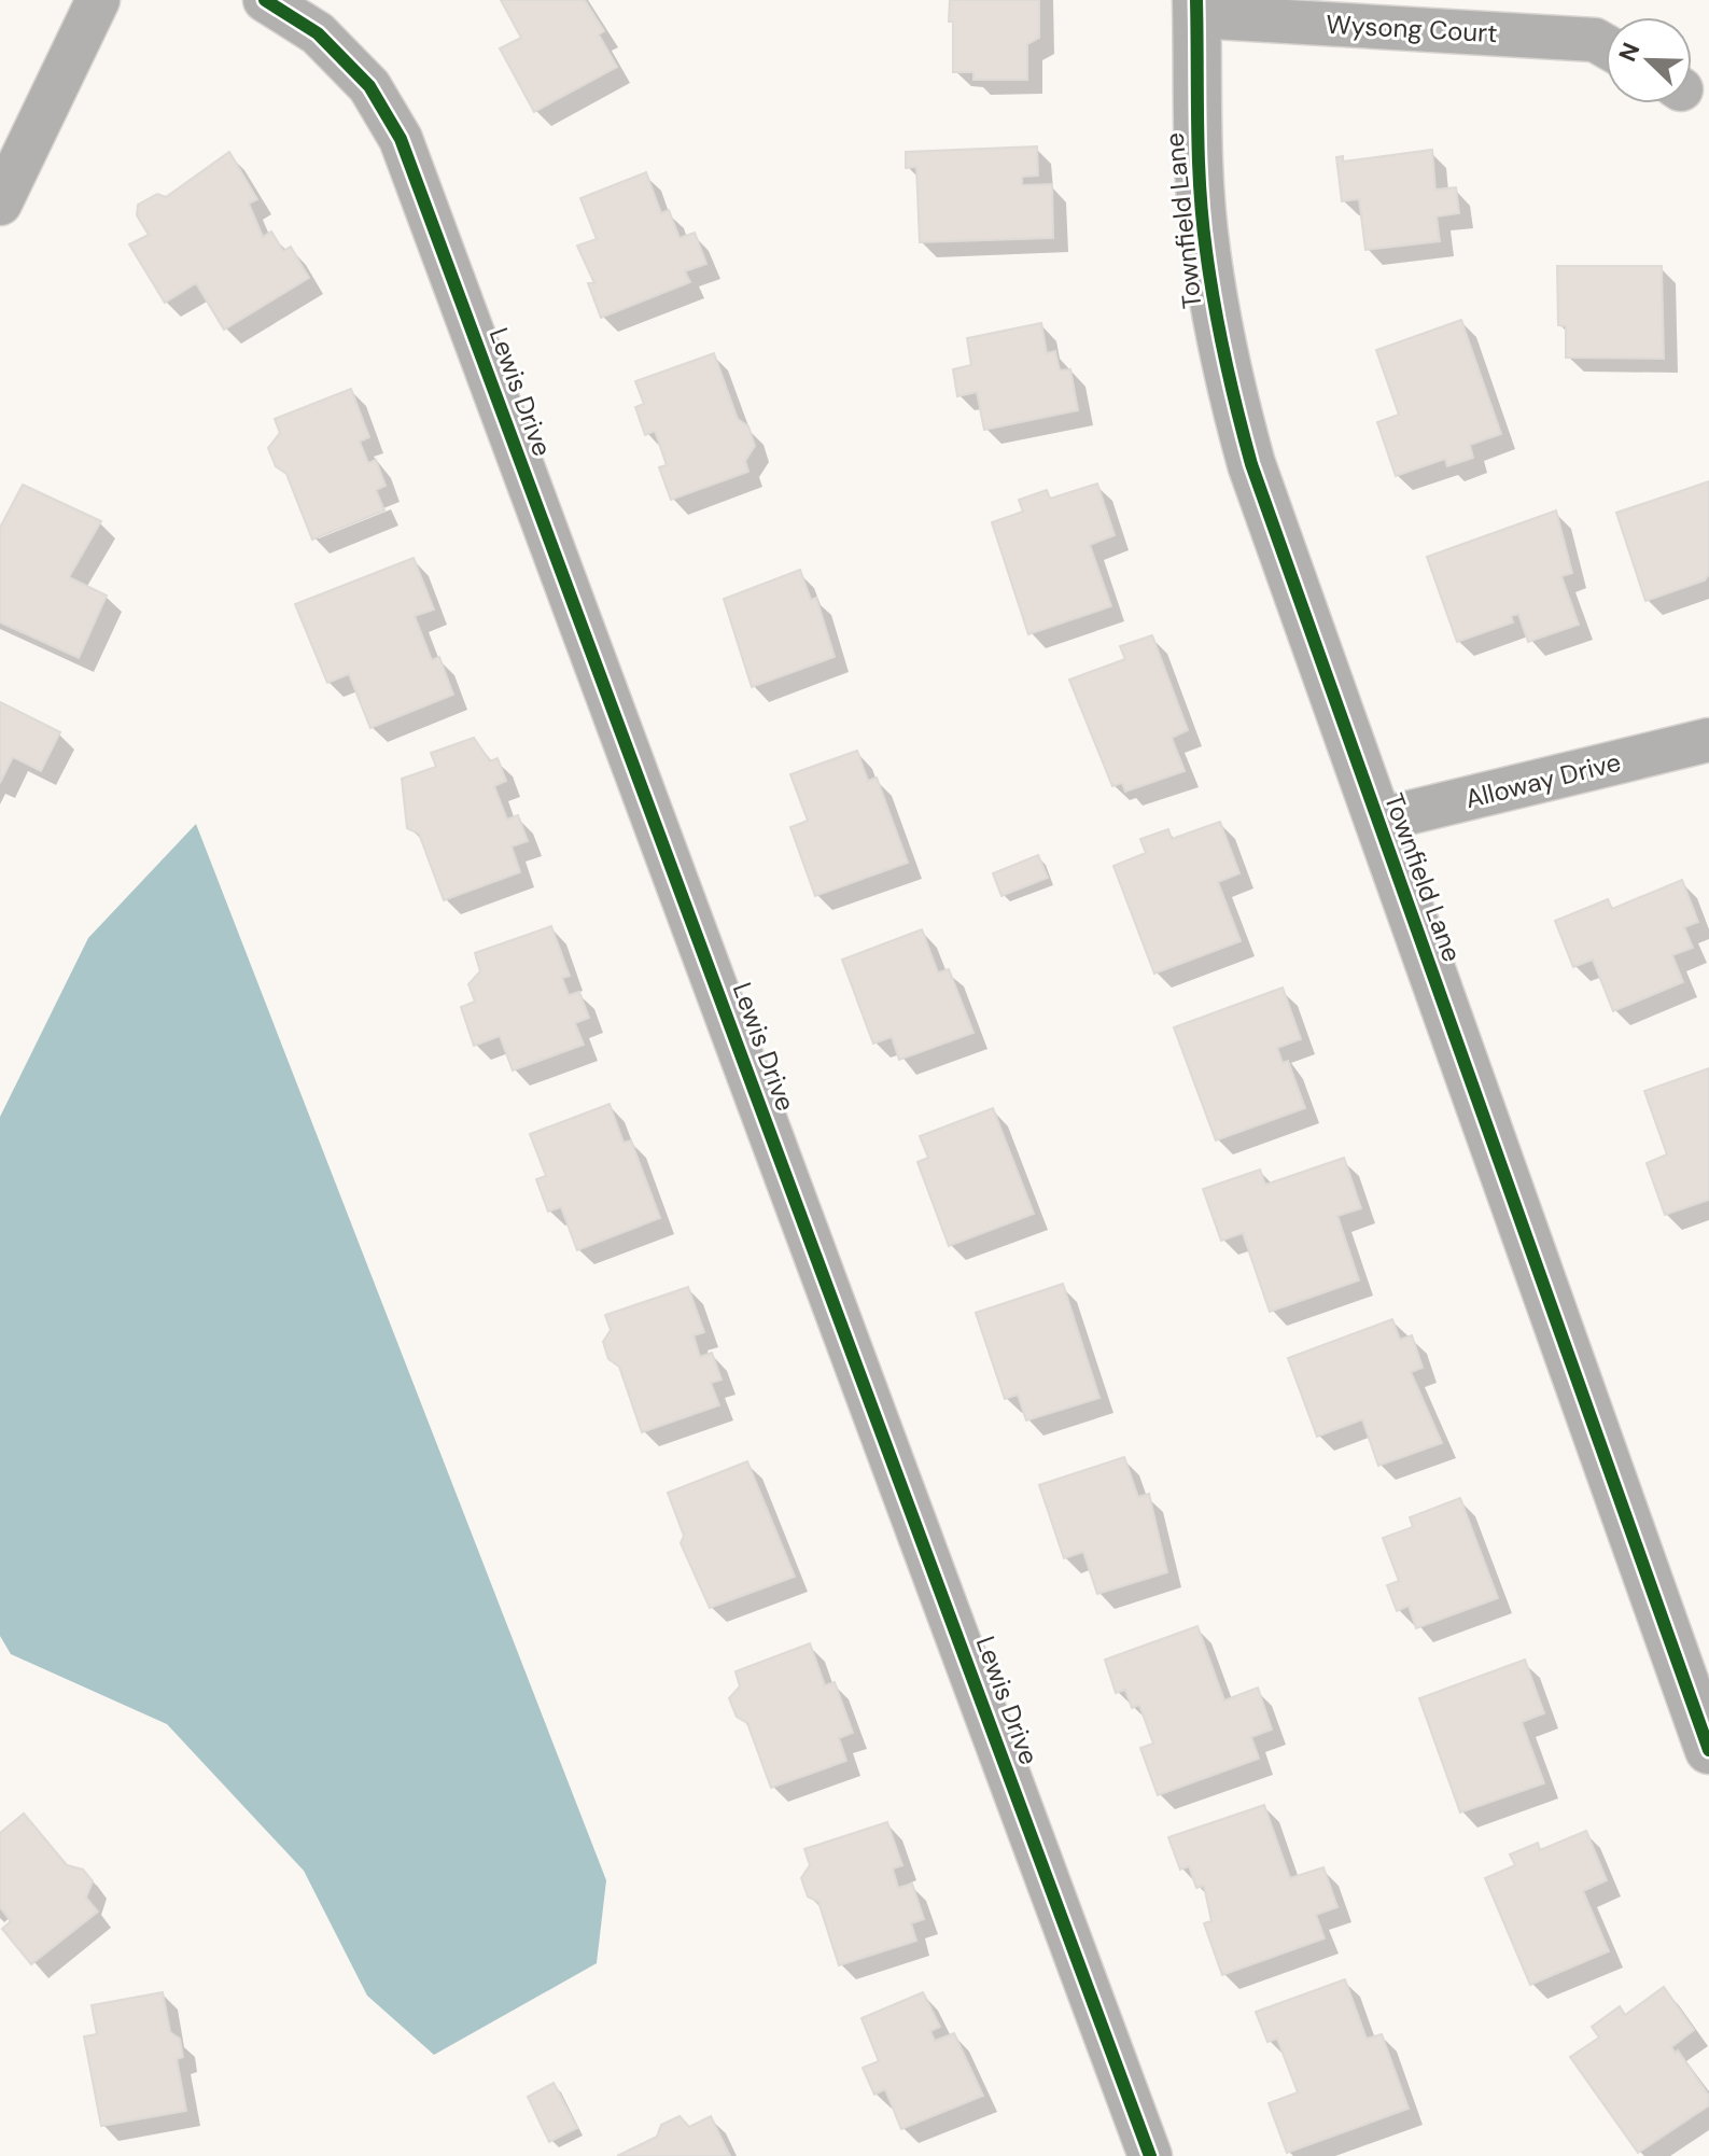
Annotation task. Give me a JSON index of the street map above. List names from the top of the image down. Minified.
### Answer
{"streets":{"street":["Wysong Court","Townfield Lane","Lewis Drive","Alloway Drive"]},"crossings":[["Wysong Court","Townfield Lane"],["Townfield Lane","Alloway Drive"]],"north":"top left"}
